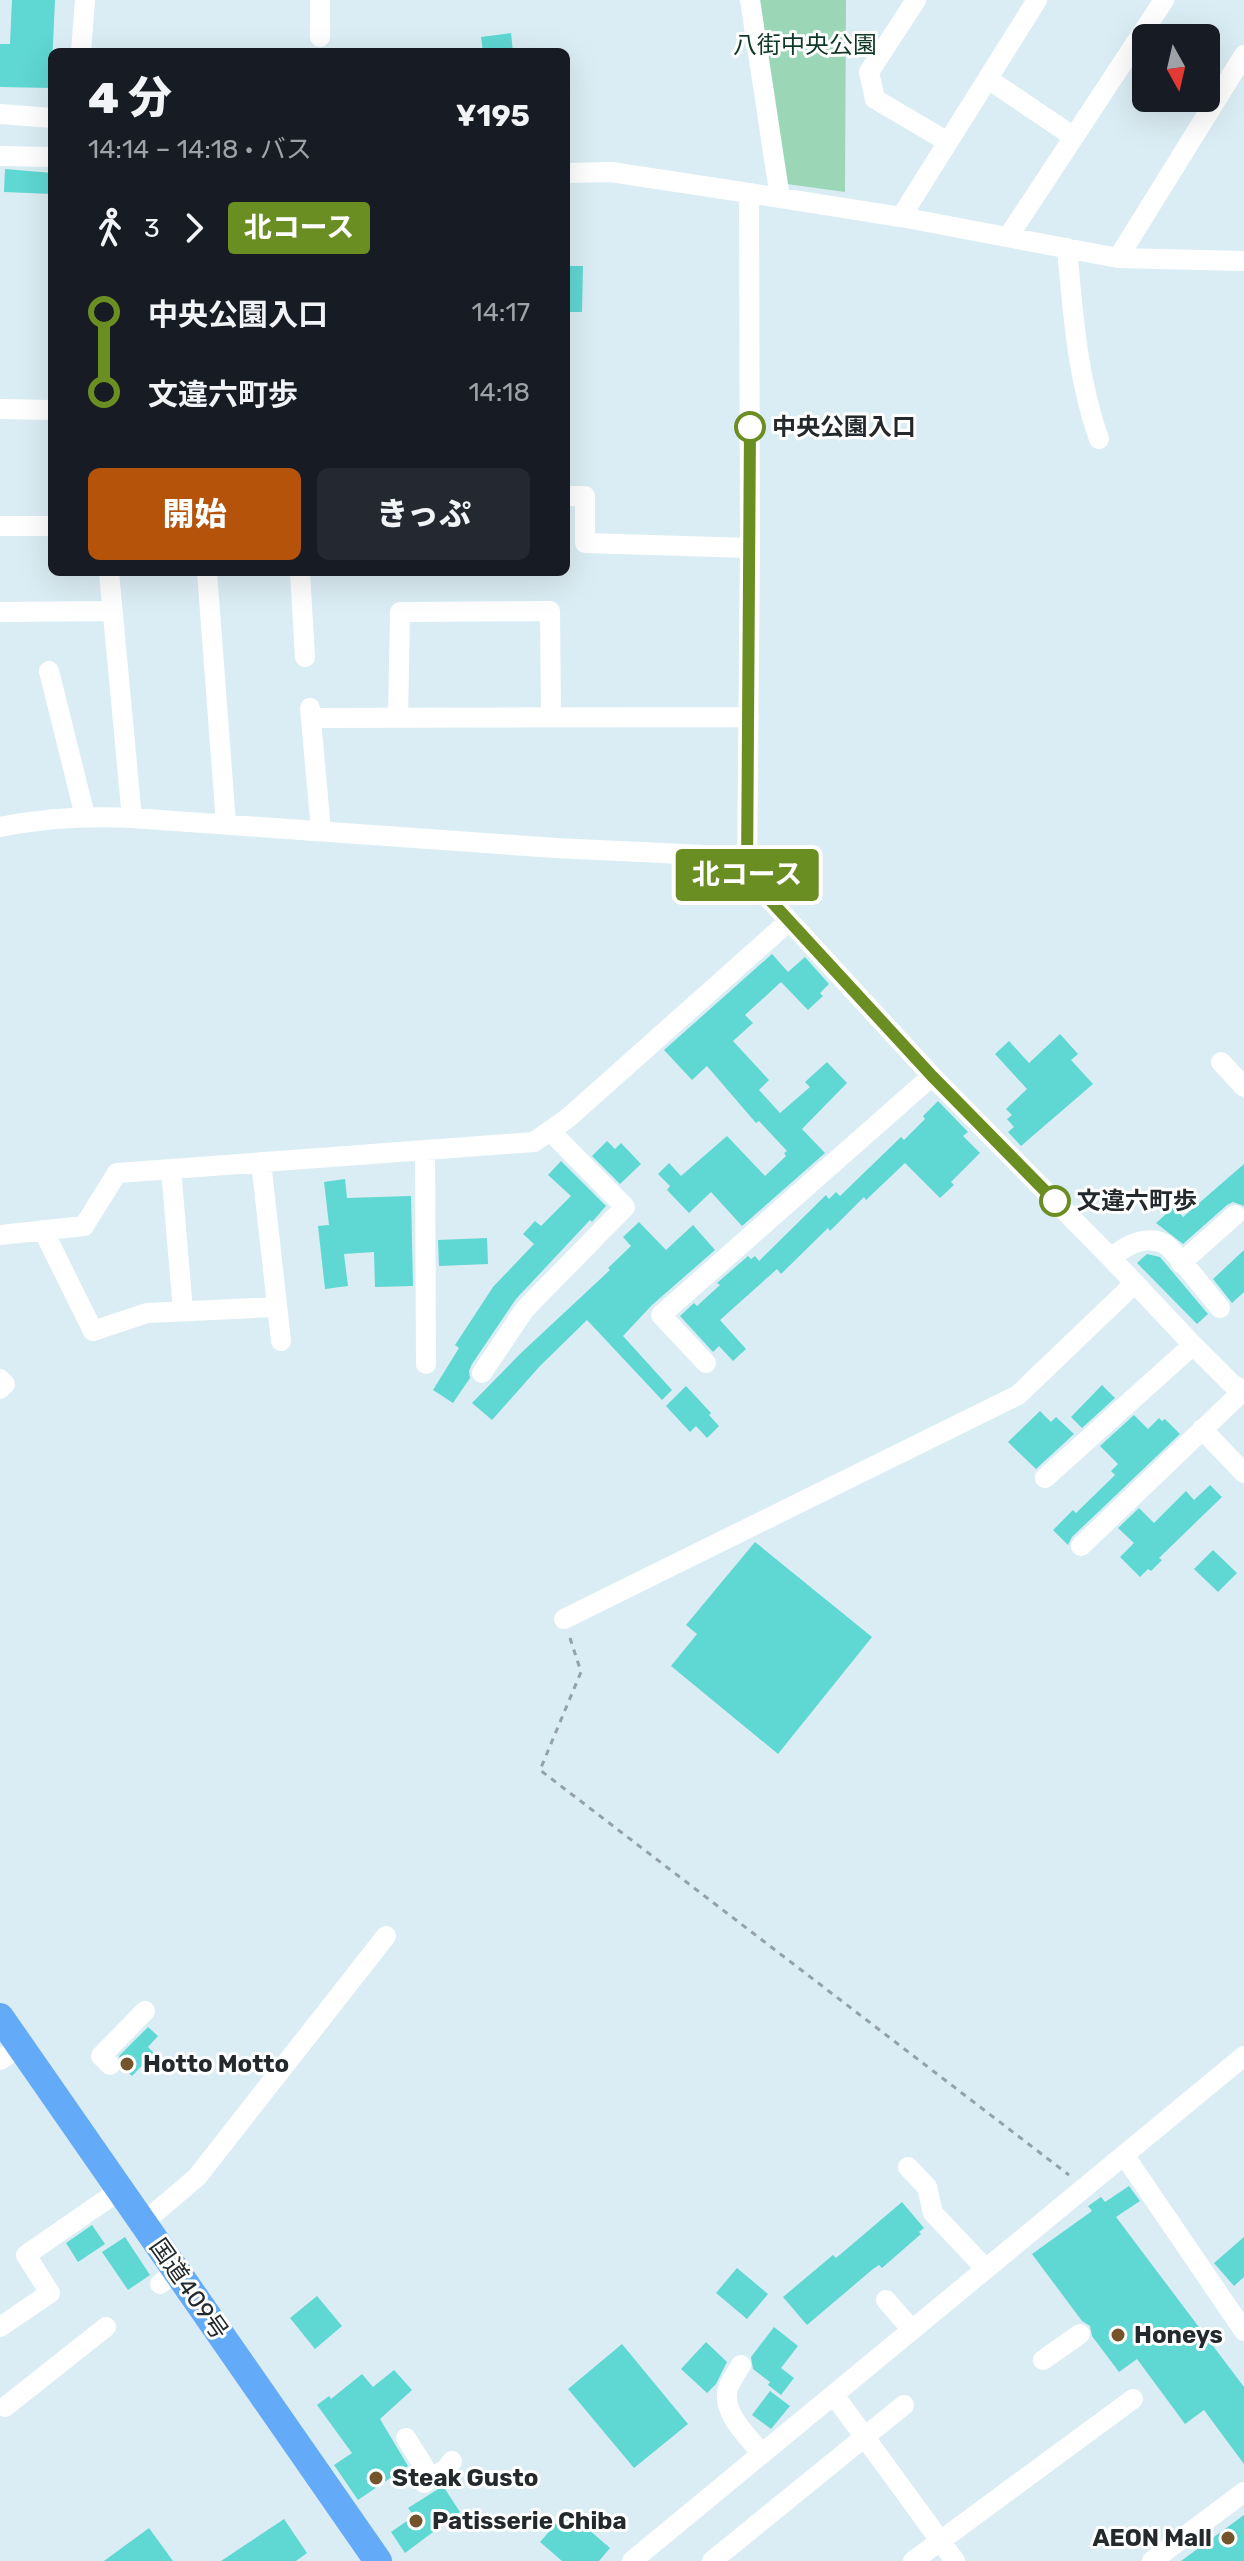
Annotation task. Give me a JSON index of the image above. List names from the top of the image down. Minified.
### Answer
{"streets":{"highway":["国道409号"]},"parks":["八街中央公園"],"places":["中央公園入口","文違六町歩","Hotto Motto","Honeys","Steak Gusto","Patisserie Chiba","AEON Mall"],"lines":["bus line 北コース"],"north":"bottom","page":{"on_map":"北コース","heading":["4 分","14:14 – 14:18 · バス","¥195"],"legs":["3","北コース"],"list":[{"name":"中央公園入口","value":"14:17"},{"name":"文違六町歩","value":"14:18"}],"buttons":["開始","きっぷ"]}}
